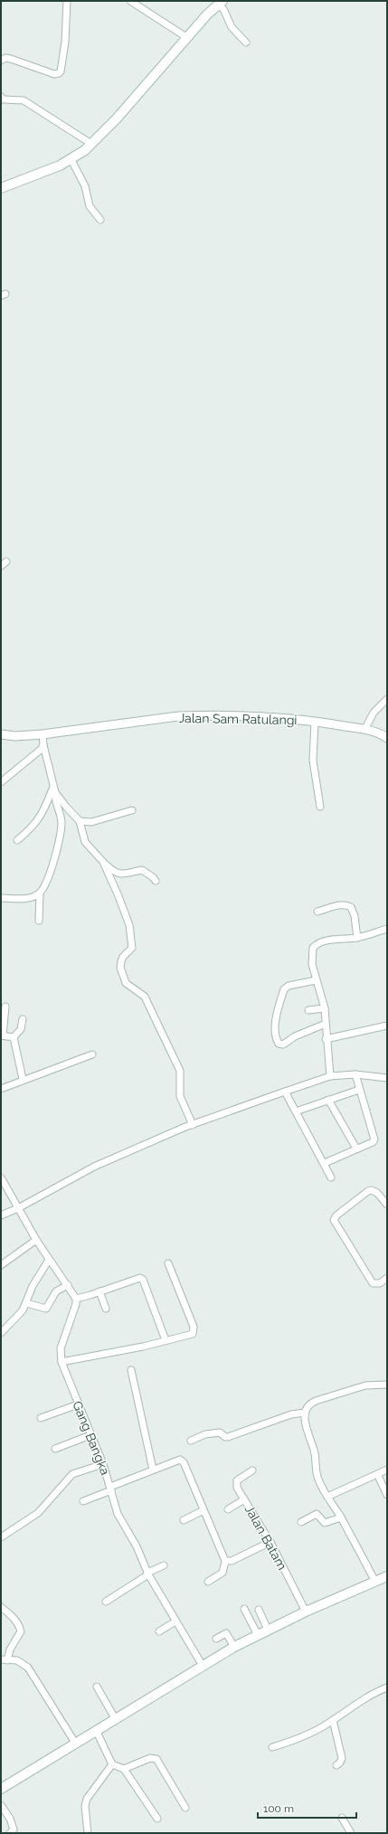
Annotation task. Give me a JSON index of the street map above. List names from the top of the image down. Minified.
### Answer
{"streets":{"street":["Jalan Sam Ratulangi","Gang Bangka","Jalan Batam"]},"scale_bar":"100 m"}
